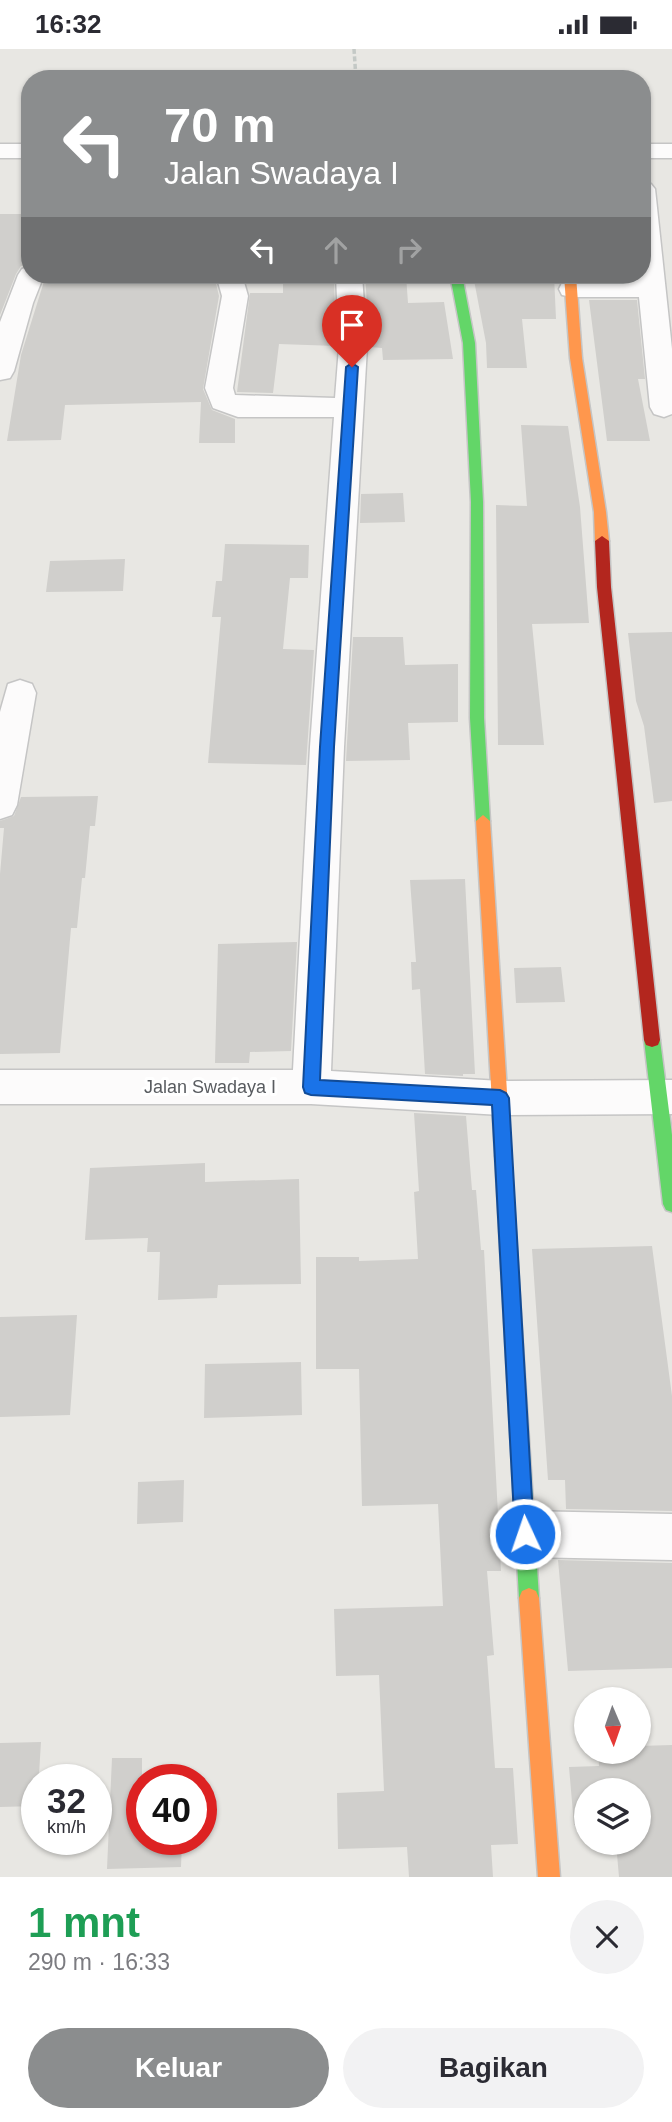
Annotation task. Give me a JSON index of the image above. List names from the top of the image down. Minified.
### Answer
{"streets":{"street":["Jalan Swadaya I"]},"north":"bottom","page":{"status":"16:32","turn":["70 m","Jalan Swadaya I"],"speed":"32 km/h","limit":"40","heading":["1 mnt","290 m · 16:33"],"buttons":["Keluar","Bagikan"]}}
